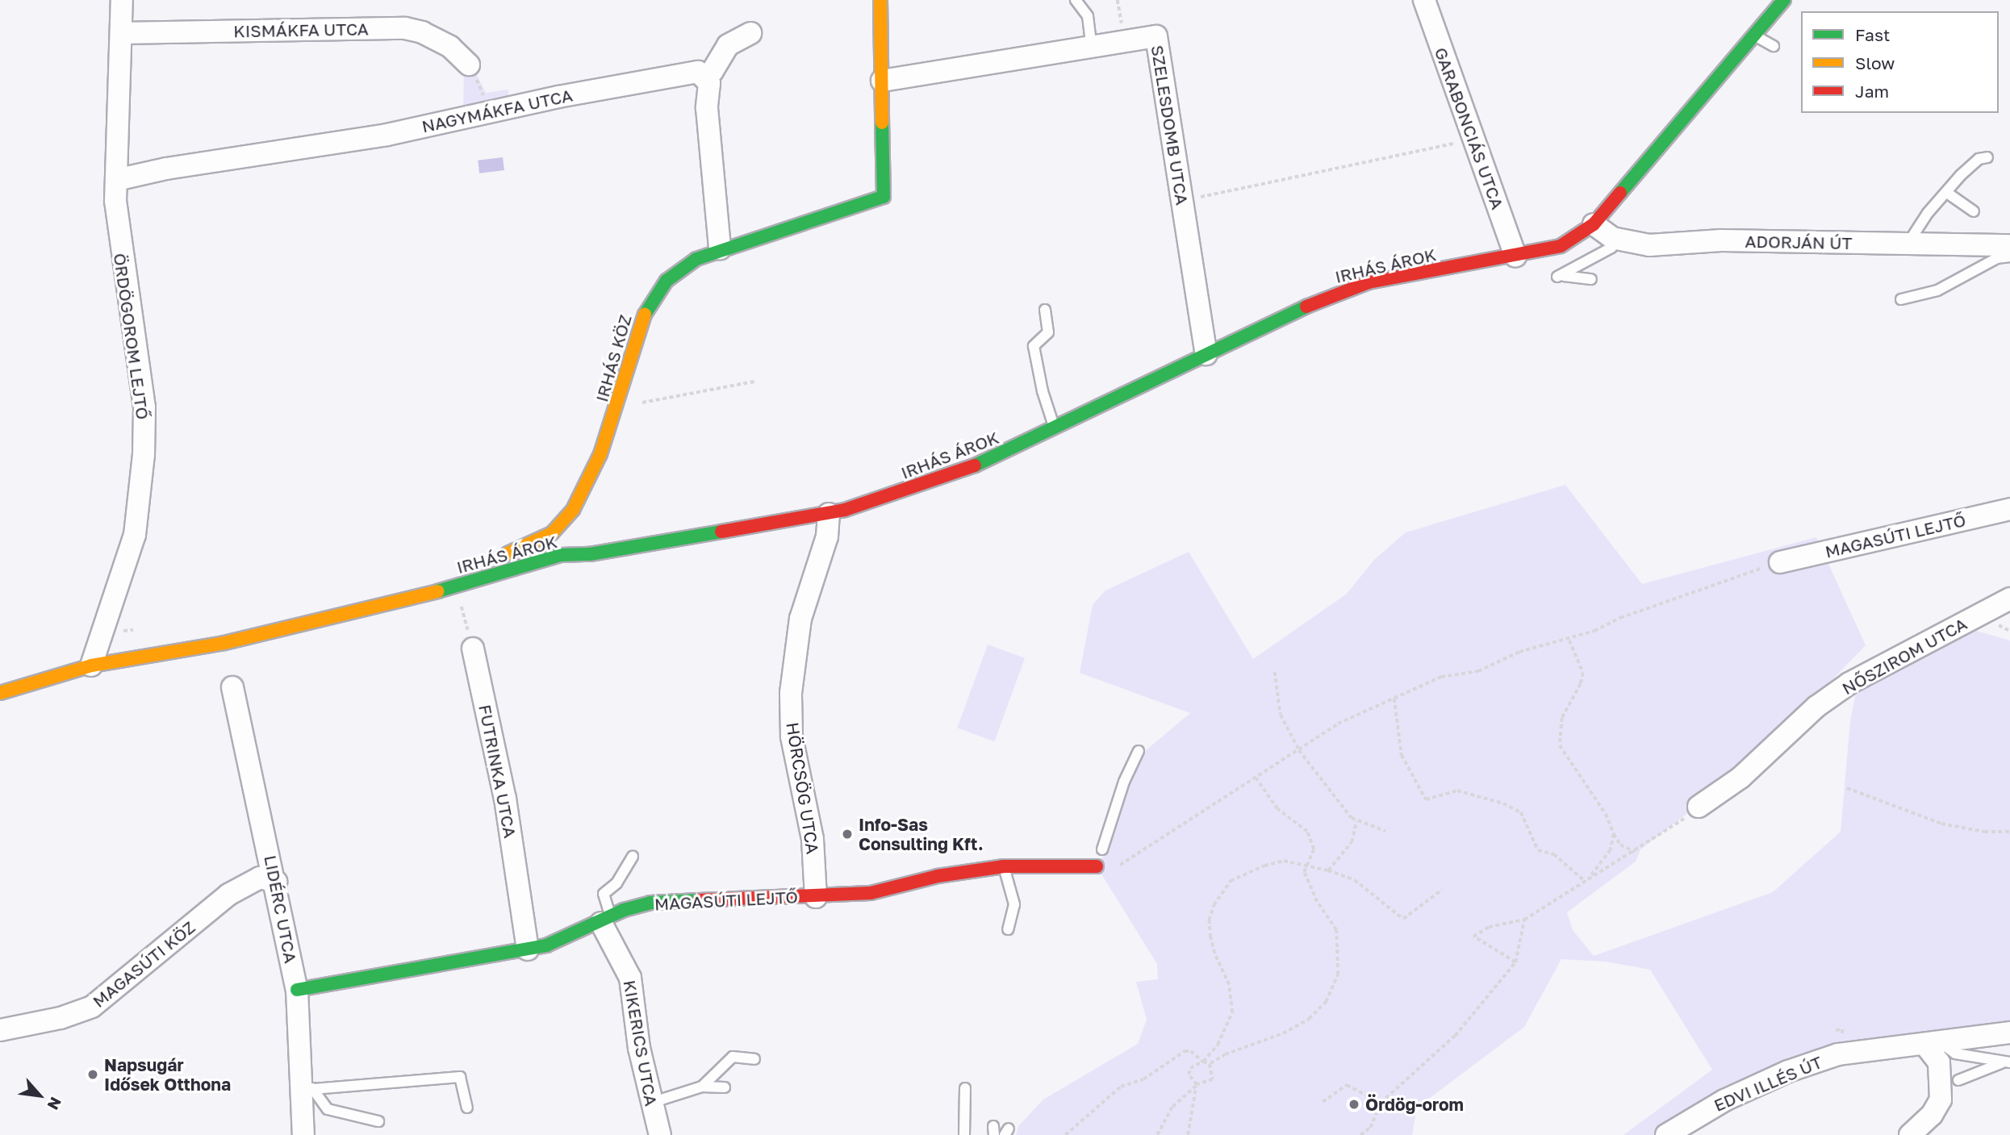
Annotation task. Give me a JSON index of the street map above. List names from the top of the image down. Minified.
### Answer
{"streets":{"street":["KISMÁKFA UTCA","NAGYMÁKFA UTCA","SZELESDOMB UTCA","GARABONCIÁS UTCA","ADORJÁN ÚT","IRHÁS ÁROK","ÖRDÖGOROM LEJTŐ","IRHÁS KÖZ","MAGASÚTI LEJTŐ","NŐSZIROM UTCA","FUTRINKA UTCA","HÖRCSÖG UTCA","LIDÉRC UTCA","MAGASÚTI KÖZ","KIKERICS UTCA","EDVI ILLÉS ÚT"]},"crossings":[["KISMÁKFA UTCA","ÖRDÖGOROM LEJTŐ"],["NAGYMÁKFA UTCA","ÖRDÖGOROM LEJTŐ"],["SZELESDOMB UTCA","IRHÁS ÁROK"],["SZELESDOMB UTCA","IRHÁS KÖZ"],["GARABONCIÁS UTCA","IRHÁS ÁROK"],["ADORJÁN ÚT","IRHÁS ÁROK"],["IRHÁS ÁROK","ÖRDÖGOROM LEJTŐ"],["IRHÁS ÁROK","IRHÁS KÖZ"],["IRHÁS ÁROK","HÖRCSÖG UTCA"],["MAGASÚTI LEJTŐ","FUTRINKA UTCA"],["MAGASÚTI LEJTŐ","HÖRCSÖG UTCA"],["MAGASÚTI LEJTŐ","LIDÉRC UTCA"],["MAGASÚTI LEJTŐ","KIKERICS UTCA"],["LIDÉRC UTCA","MAGASÚTI KÖZ"]],"places":["Info-Sas Consulting Kft.","Napsugár Idősek Otthona","Ördög-orom"],"legend":["Fast","Slow","Jam"],"north":"bottom right"}
